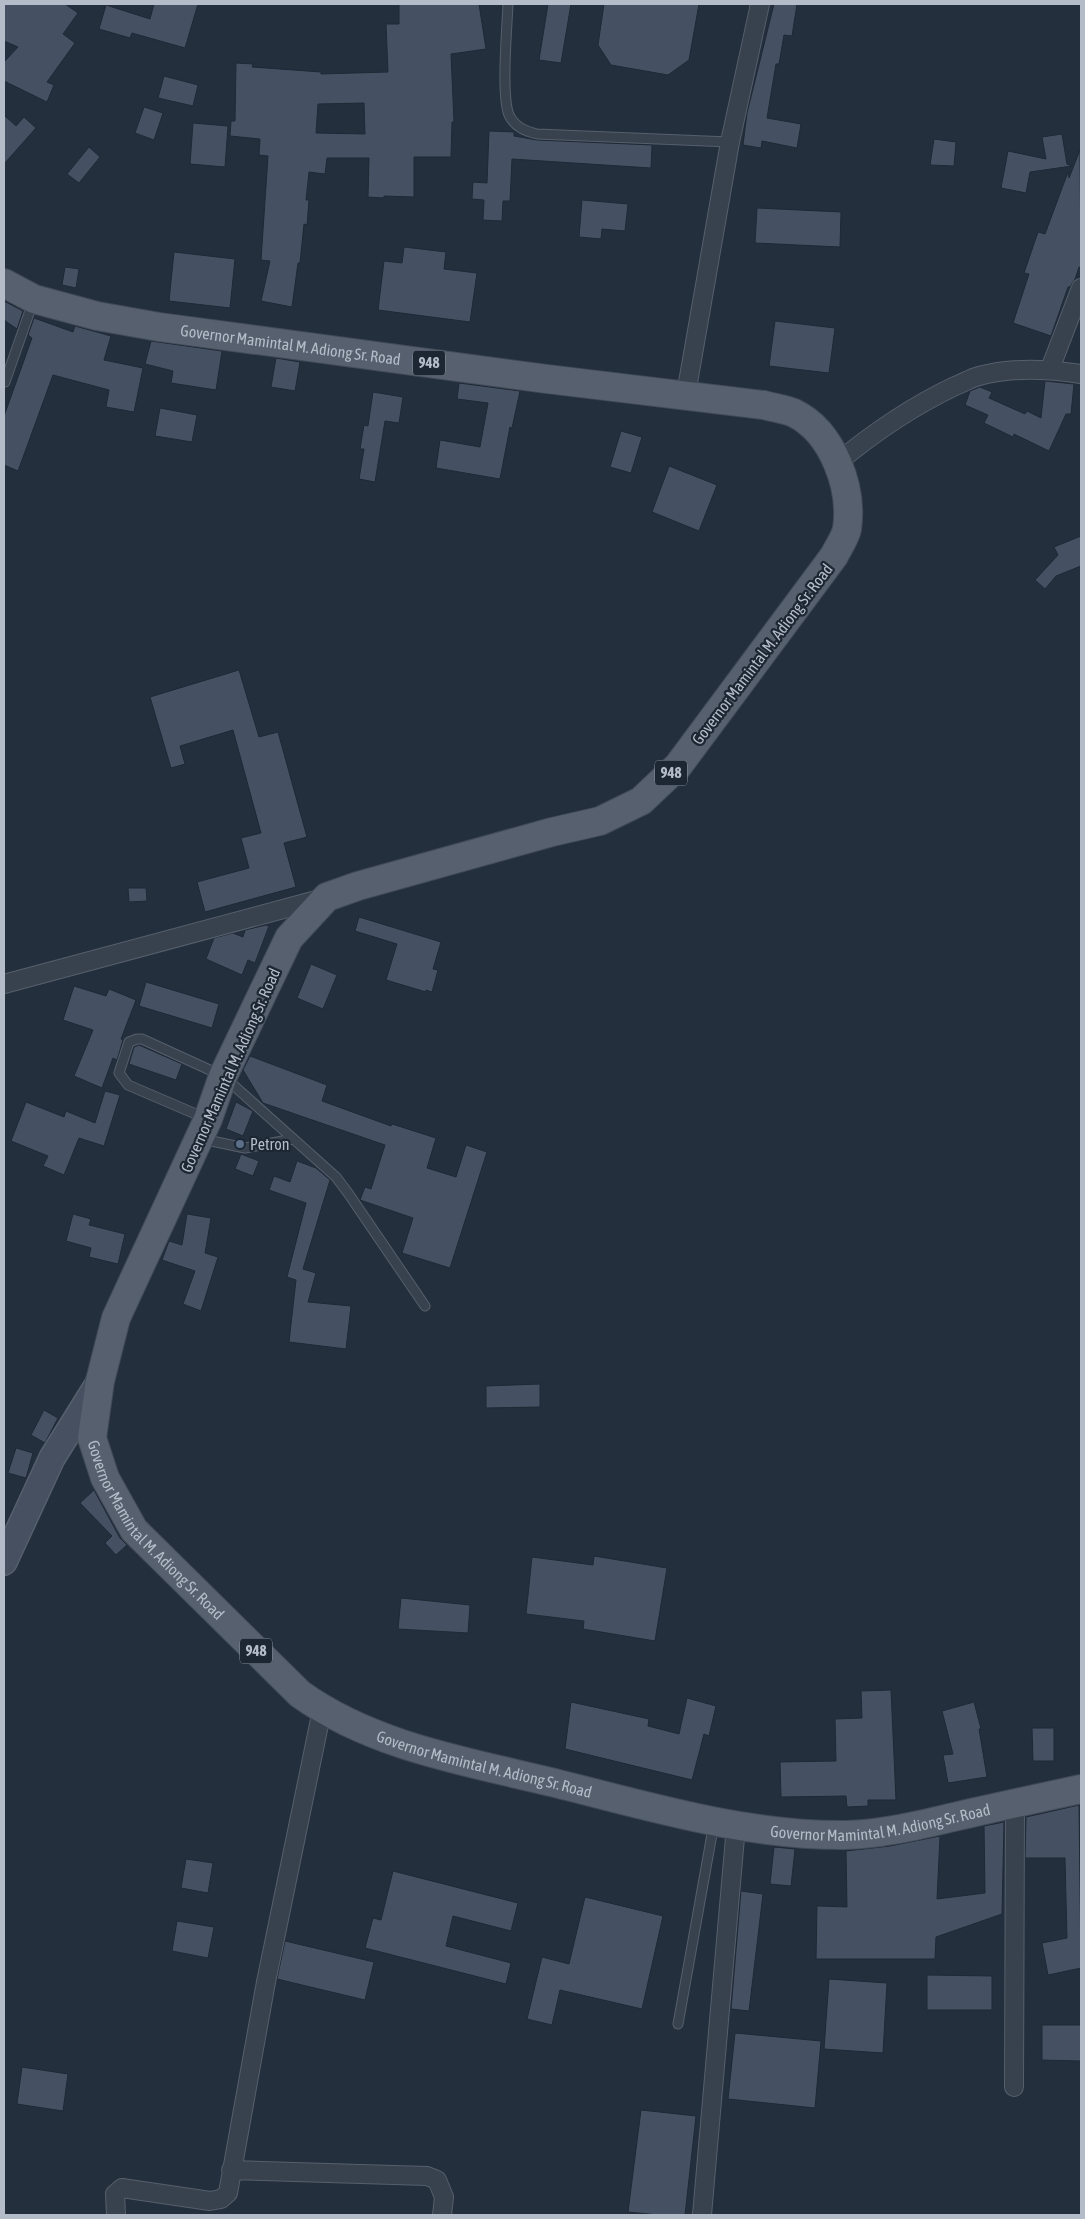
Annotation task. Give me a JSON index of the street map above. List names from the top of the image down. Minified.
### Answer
{"streets":{"main road":["Governor Mamintal M. Adiong Sr. Road","948"]},"places":["Petron"]}
